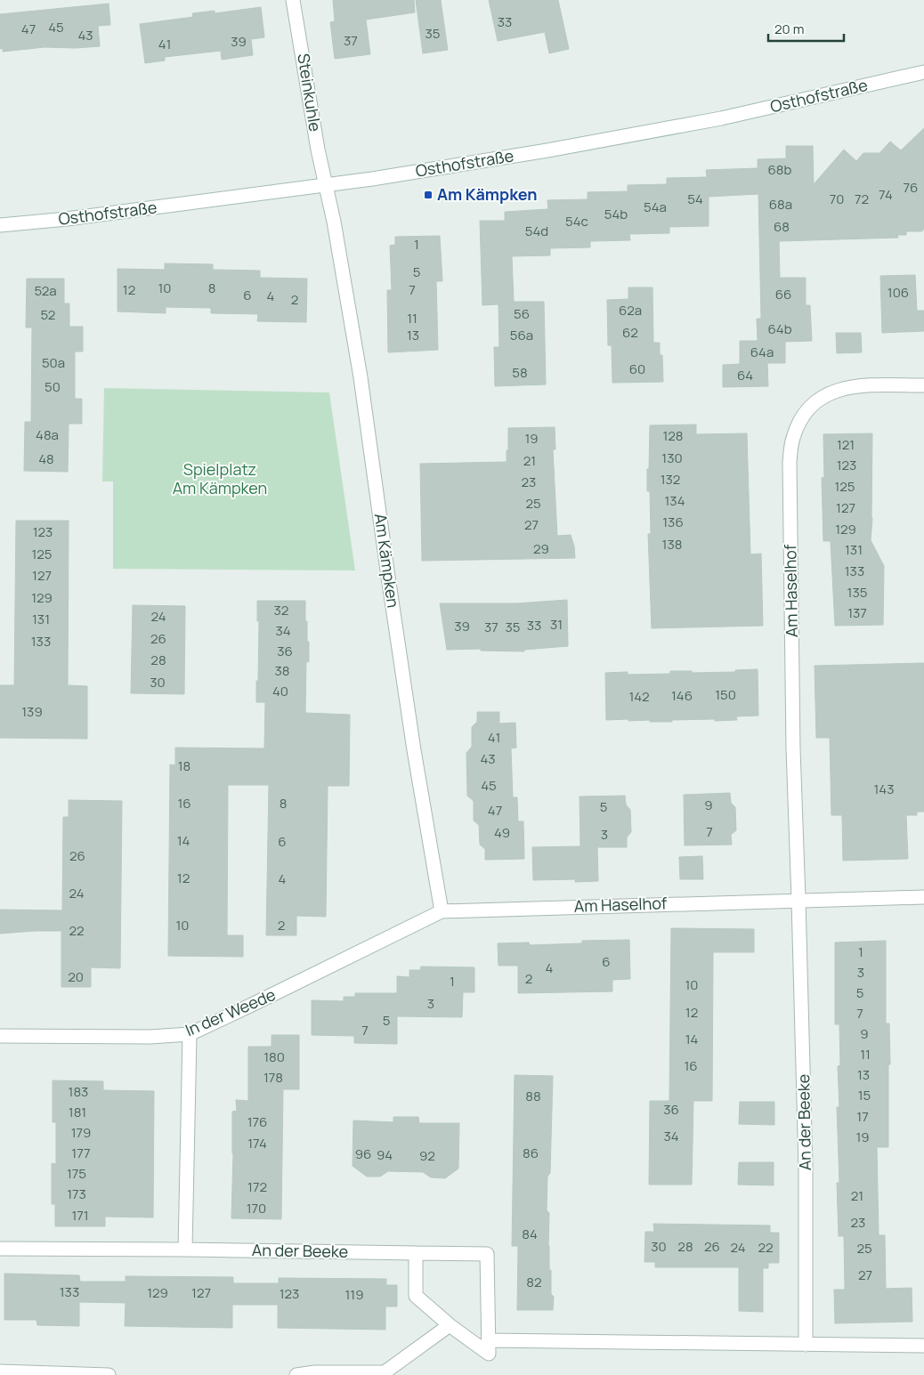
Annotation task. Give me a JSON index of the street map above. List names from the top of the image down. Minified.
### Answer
{"streets":{"street":["Steinkuhle","Osthofstraße","Am Kämpken","Am Haselhof","In der Weede","An der Beeke"]},"crossings":[["Steinkuhle","Osthofstraße"],["Steinkuhle","Am Kämpken"],["Osthofstraße","Am Kämpken"],["Am Kämpken","Am Haselhof"],["Am Kämpken","In der Weede"],["Am Haselhof","In der Weede"],["Am Haselhof","An der Beeke"]],"parks":["Spielplatz Am Kämpken"],"places":{"transit":["Am Kämpken"]},"house_numbers":["33","45","47","35","43","37","39","41","68b","76","74","54","70","72","68a","54a","54b","54c","68","54d","1","5","10","8","12","7","52a","106","66","6","4","2","62a","56","52","11","64b","62","13","56a","64a","50a","60","58","64","50","48a","128","19","121","130","48","21","123","132","23","125","134","25","127","136","27","129","123","138","29","131","125","133","127","135","129","32","137","24","131","31","33","39","37","35","34","26","133","36","28","38","30","40","150","146","142","139","41","43","18","45","143","16","8","9","5","47","7","49","3","14","6","26","12","4","24","10","2","22","1","6","4","3","20","2","1","10","5","3","12","7","5","7","9","14","11","180","16","13","178","183","15","88","36","181","17","176","179","34","19","174","177","86","96","94","92","175","172","173","21","170","171","23","84","30","28","26","24","22","25","27","82","133","129","127","123","119"],"scale_bar":"20 m"}
